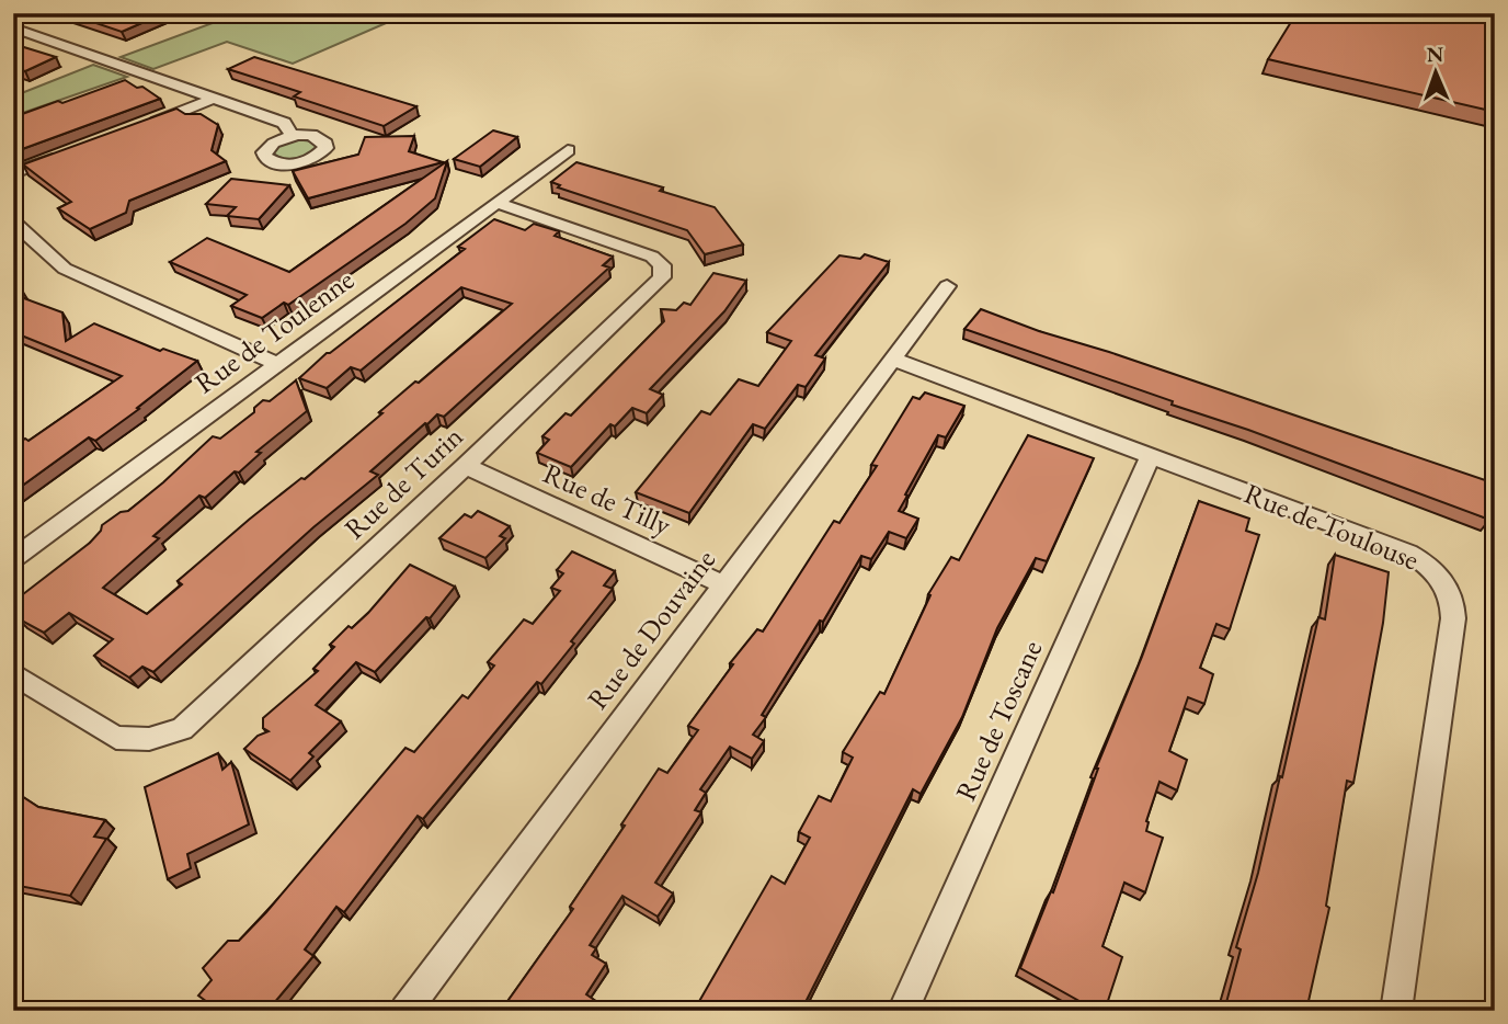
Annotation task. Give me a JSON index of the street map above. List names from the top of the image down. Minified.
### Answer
{"streets":{"street":["Rue de Toulenne","Rue de Turin","Rue de Tilly","Rue de Toulouse","Rue de Douvaine","Rue de Toscane"]},"crossings":[["Rue de Toulenne","Rue de Turin"],["Rue de Turin","Rue de Tilly"],["Rue de Tilly","Rue de Douvaine"],["Rue de Toulouse","Rue de Douvaine"],["Rue de Toulouse","Rue de Toscane"]],"north":"top"}
